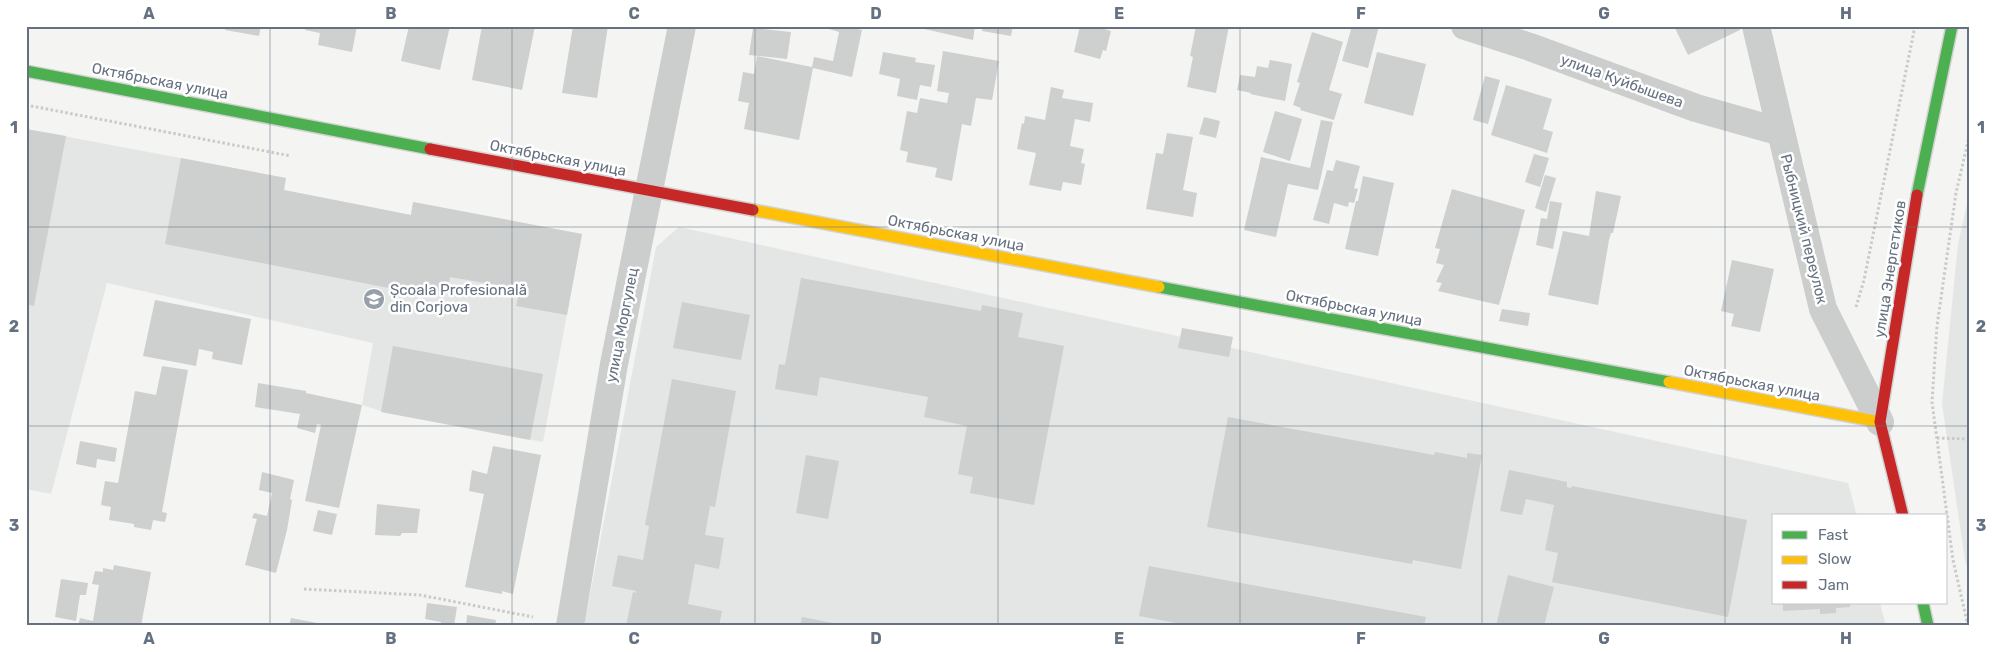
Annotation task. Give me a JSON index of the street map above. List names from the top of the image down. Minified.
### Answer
{"streets":{"street":["Октябрьская улица","улица Куйбышева","Рыбницкий переулок","улица Энергетиков","улица Моргулец"]},"crossings":[["Октябрьская улица","Рыбницкий переулок"],["Октябрьская улица","улица Энергетиков"],["Октябрьская улица","улица Моргулец"],["улица Куйбышева","Рыбницкий переулок"],["Рыбницкий переулок","улица Энергетиков"]],"places":{"school or university":["Școala Profesională din Corjova"]},"legend":["Fast","Slow","Jam"],"grid":{"columns":["A","B","C","D","E","F","G","H"],"rows":["1","2","3"]}}
